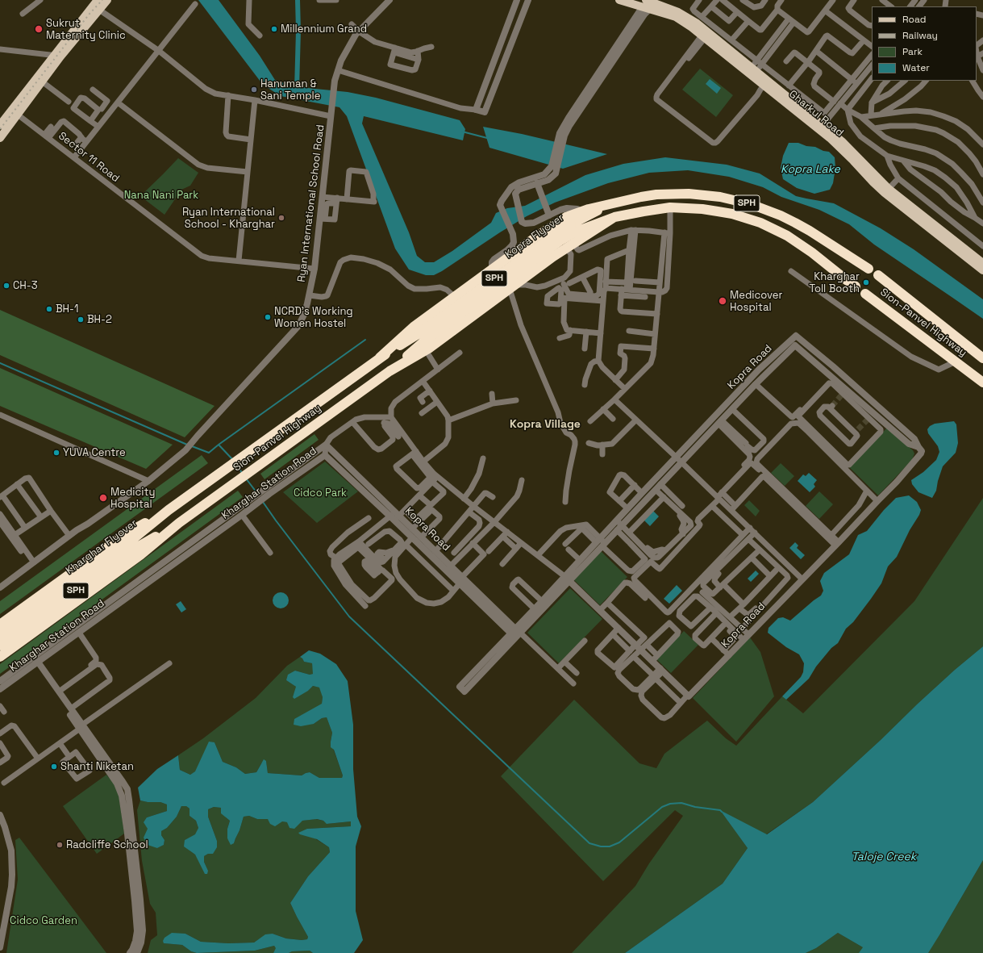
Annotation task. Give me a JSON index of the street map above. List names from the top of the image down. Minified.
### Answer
{"streets":{"highway":["SPH","Kopra Flyover","Sion-Panvel Highway","Kharghar Flyover"],"main road":["Gharkul Road"],"street":["Sector 11 Road","Ryan International School Road","Kopra Road","Kharghar Station Road"]},"crossings":[["Sector 11 Road","Ryan International School Road"],["SPH","Kopra Flyover"],["Kopra Flyover","Sion-Panvel Highway"],["Sion-Panvel Highway","Kharghar Flyover"],["Kopra Road","Kharghar Station Road"]],"districts":["Kopra Village"],"water":["Kopra Lake","Taloje Creek"],"parks":["Nana Nani Park","Cidco Park","Cidco Garden"],"places":["Sukrut Maternity Clinic","Millennium Grand","Hanuman & Sani Temple","Ryan International School - Kharghar","Kharghar Toll Booth","CH-3","Medicover Hospital","BH-1","NCRD's Working Women Hostel","BH-2","YUVA Centre","Medicity Hospital","Shanti Niketan","Radcliffe School"],"legend":["Road","Railway","Park","Water"]}
